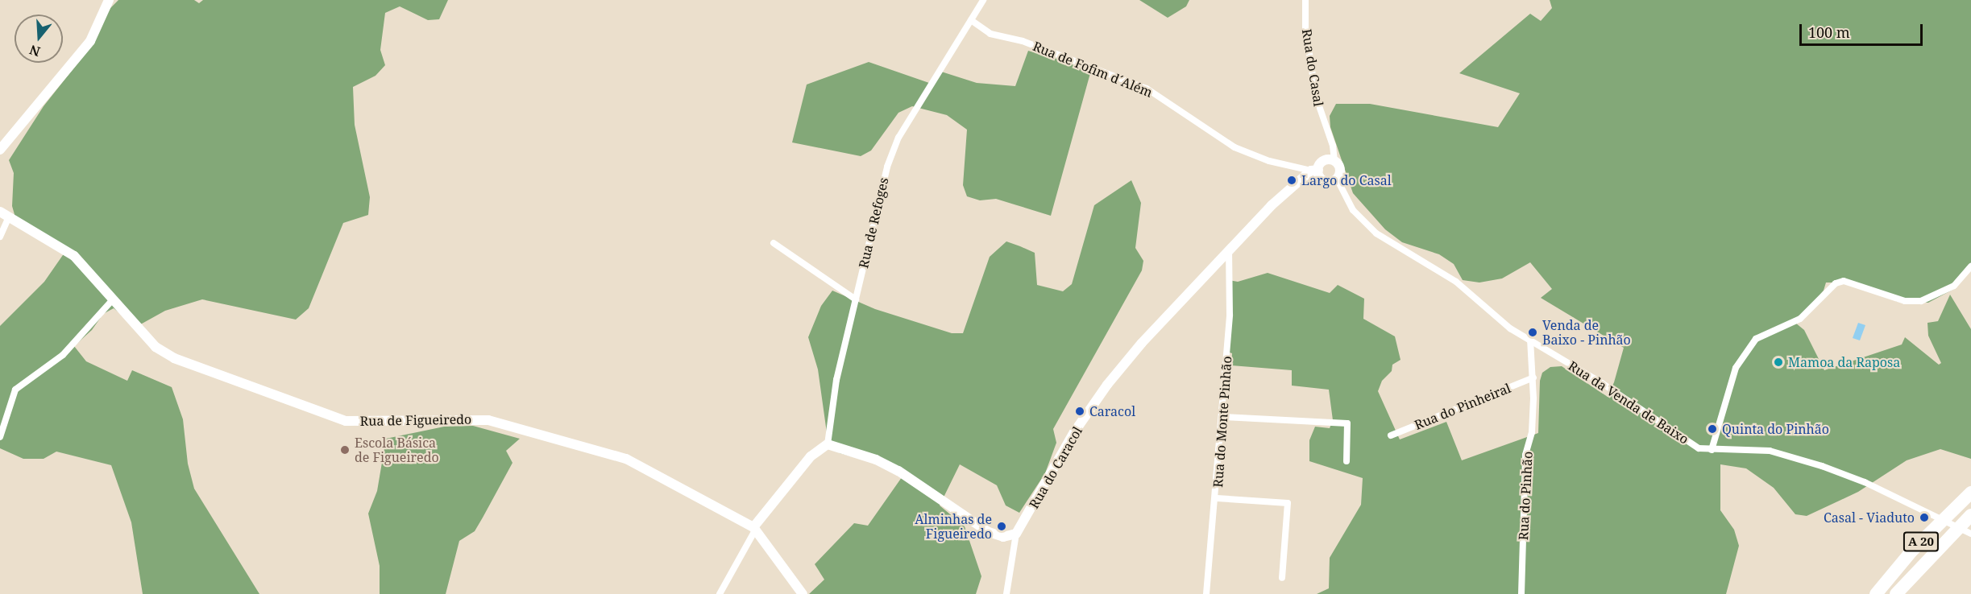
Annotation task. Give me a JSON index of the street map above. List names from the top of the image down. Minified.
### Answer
{"streets":{"highway":["A 20"],"street":["Rua do Casal","Rua de Fofim d´Além","Rua de Refoges","Rua da Venda de Baixo","Rua do Pinheiral","Rua de Figueiredo","Rua do Monte Pinhão","Rua do Caracol","Rua do Pinhão"]},"crossings":[["Rua do Casal","Rua de Fofim d´Além"],["Rua do Casal","Rua da Venda de Baixo"],["Rua do Casal","Rua do Caracol"],["Rua de Fofim d´Além","Rua de Refoges"],["Rua de Fofim d´Além","Rua da Venda de Baixo"],["Rua de Fofim d´Além","Rua do Caracol"],["Rua da Venda de Baixo","Rua do Caracol"],["Rua da Venda de Baixo","Rua do Pinhão"],["Rua do Pinheiral","Rua do Pinhão"],["Rua do Monte Pinhão","Rua do Caracol"]],"places":["Largo do Casal","Venda de Baixo - Pinhão","Mamoa da Raposa","Caracol","Quinta do Pinhão","Escola Básica de Figueiredo","Casal - Viaduto","Alminhas de Figueiredo"],"scale_bar":"100 m","north":"bottom"}
